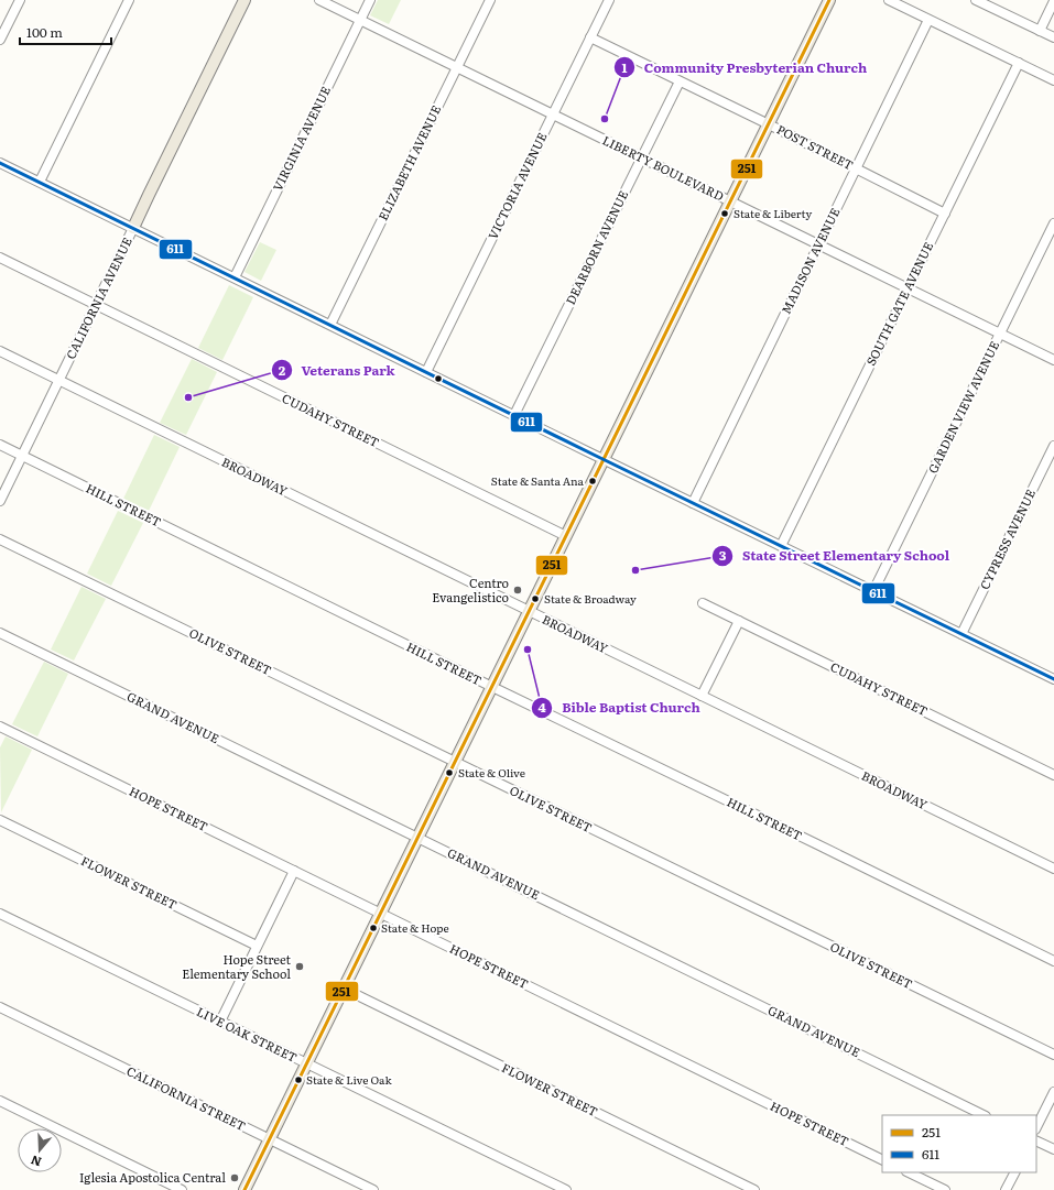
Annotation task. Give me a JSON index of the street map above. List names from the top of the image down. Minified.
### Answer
{"streets":{"main road":["CALIFORNIA AVENUE"],"street":["VIRGINIA AVENUE","POST STREET","ELIZABETH AVENUE","LIBERTY BOULEVARD","VICTORIA AVENUE","DEARBORN AVENUE","MADISON AVENUE","SOUTH GATE AVENUE","GARDEN VIEW AVENUE","CUDAHY STREET","BROADWAY","HILL STREET","CYPRESS AVENUE","OLIVE STREET","GRAND AVENUE","HOPE STREET","FLOWER STREET","LIVE OAK STREET","CALIFORNIA STREET"]},"crossings":[["VIRGINIA AVENUE","LIBERTY BOULEVARD"],["POST STREET","VICTORIA AVENUE"],["POST STREET","DEARBORN AVENUE"],["POST STREET","MADISON AVENUE"],["POST STREET","SOUTH GATE AVENUE"],["ELIZABETH AVENUE","LIBERTY BOULEVARD"],["LIBERTY BOULEVARD","VICTORIA AVENUE"],["LIBERTY BOULEVARD","DEARBORN AVENUE"],["LIBERTY BOULEVARD","MADISON AVENUE"],["LIBERTY BOULEVARD","SOUTH GATE AVENUE"],["LIBERTY BOULEVARD","GARDEN VIEW AVENUE"],["CALIFORNIA AVENUE","CUDAHY STREET"],["CALIFORNIA AVENUE","BROADWAY"],["CALIFORNIA AVENUE","HILL STREET"]],"places":["Community Presbyterian Church","State & Liberty","Veterans Park","State & Santa Ana","State Street Elementary School","Centro Evangelistico","State & Broadway","Bible Baptist Church","State & Olive","State & Hope","Hope Street Elementary School","State & Live Oak","Iglesia Apostolica Central"],"lines":["transit line 251","transit line 611"],"legend":["251","611"],"scale_bar":"100 m","north":"bottom"}
